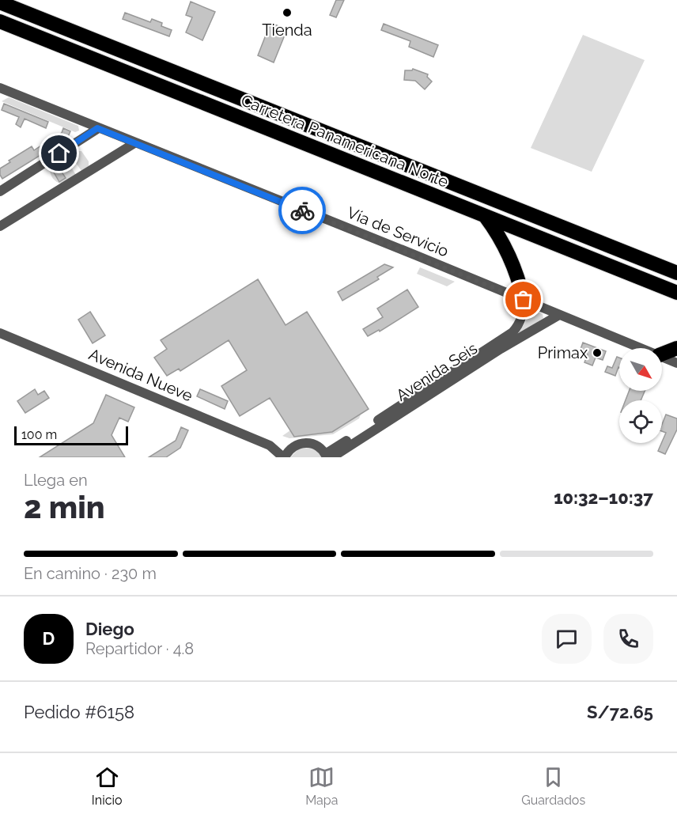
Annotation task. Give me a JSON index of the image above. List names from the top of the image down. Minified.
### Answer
{"streets":{"highway":["Carretera Panamericana Norte"],"street":["Vía de Servicio","Avenida Seis","Avenida Nueve"]},"crossings":[["Vía de Servicio","Avenida Seis"],["Avenida Seis","Avenida Nueve"]],"places":["Tienda","Primax"],"scale_bar":"100 m","north":"bottom right","page":{"scale":"100 m","heading":["2 min","Llega en","10:32–10:37"],"panel":["Diego","Repartidor · 4.8","Pedido #6158","S/72.65"],"bar":"En camino · 230 m","round":"D","tabs":["Inicio","Mapa","Guardados"]}}
